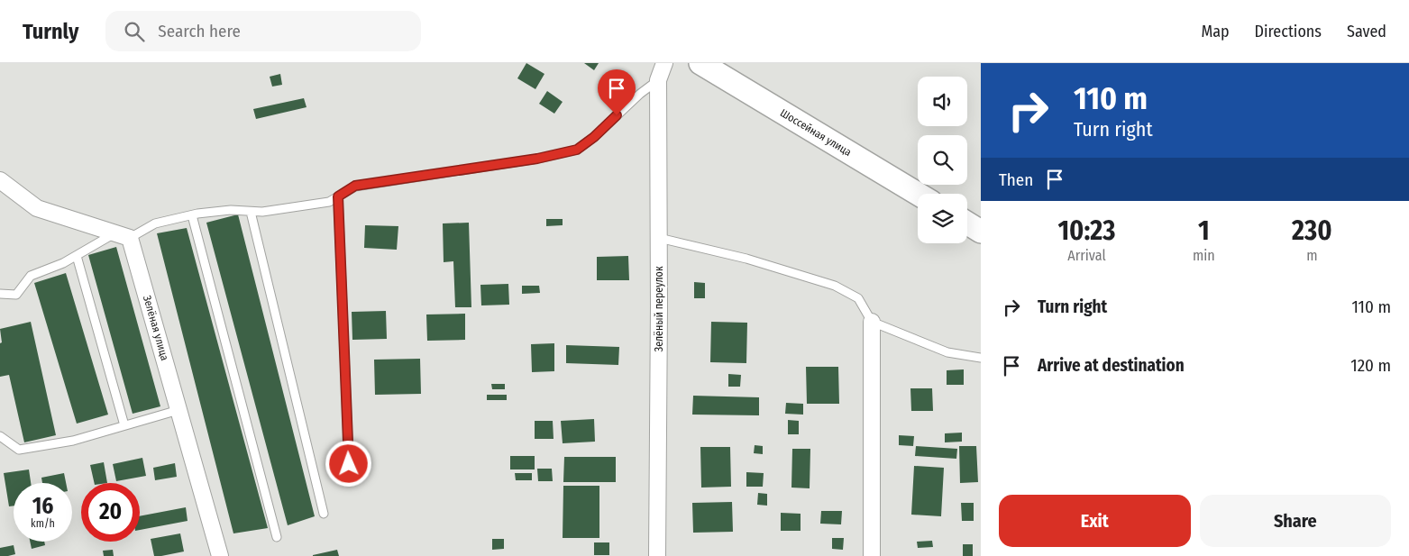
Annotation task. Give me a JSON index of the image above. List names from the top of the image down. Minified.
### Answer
{"streets":{"main road":["Шоссейная улица"],"street":["Зелёный переулок","Зелёная улица"]},"page":{"header":"Turnly","search":"Search here","nav":["Map","Directions","Saved"],"turn":["110 m","Turn right"],"then":"Then","eta":["10:23","Arrival","1","min","230","m"],"list":[{"name":"Turn right","value":"110 m"},{"name":"Arrive at destination","value":"120 m"}],"speed":"16 km/h","limit":"20","buttons":["Exit","Share"]}}
